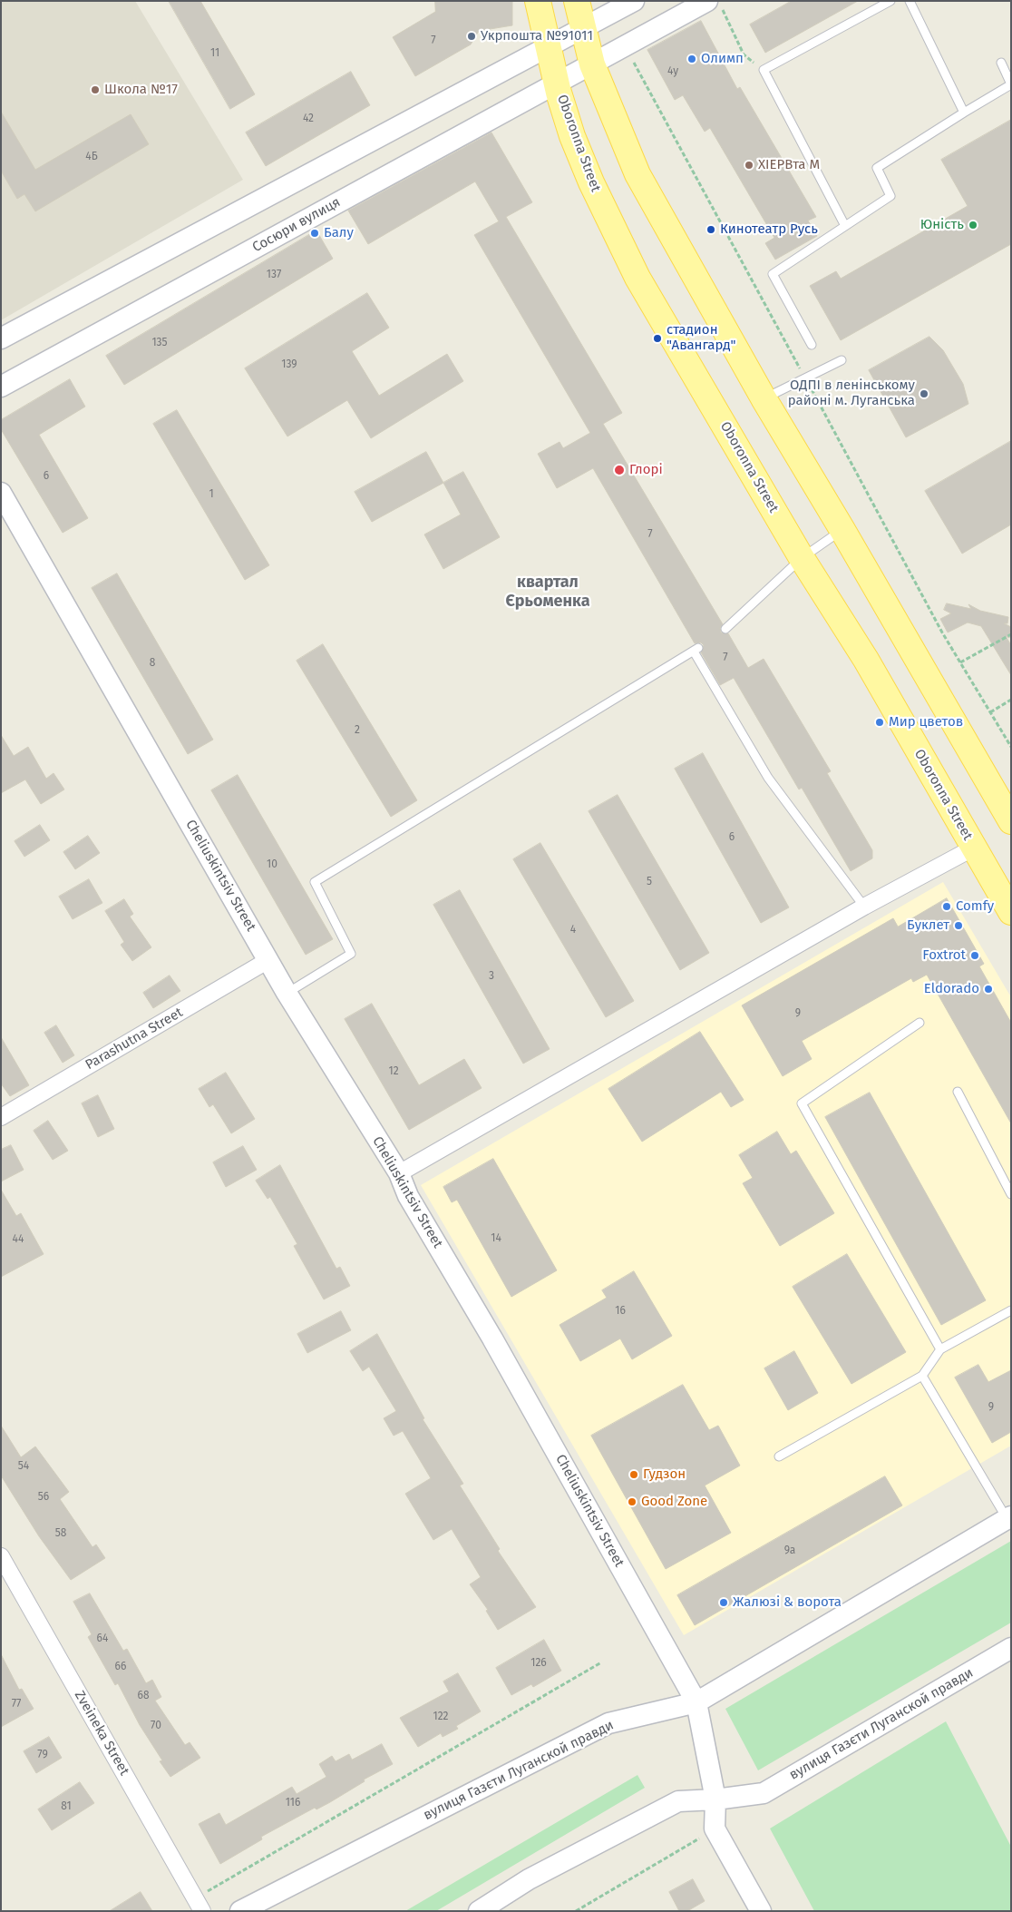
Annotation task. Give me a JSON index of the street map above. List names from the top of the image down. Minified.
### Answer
{"streets":{"main road":["Oboronna Street"],"street":["Сосюри вулиця","Cheliuskintsiv Street","Parashutna Street","вулиця Газєти Луганской правди","Zveineka Street"]},"crossings":[["Oboronna Street","Сосюри вулиця"],["Cheliuskintsiv Street","Parashutna Street"],["Cheliuskintsiv Street","вулиця Газєти Луганской правди"]],"districts":["квартал Єрьоменка"],"places":["Укрпошта №91011","Олимп","Школа №17","ХІЕРВта М","Юність","Кинотеатр Русь","Балу","стадион \"Авангард\"","ОДПІ в ленінському районі м. Луганська","Глорі","Мир цветов","Comfy","Буклет","Foxtrot","Eldorado","Гудзон","Good Zone","Жалюзі & ворота"],"house_numbers":["7","11","4у","42","4Б","137","135","139","6","1","7","7","8","2","6","10","5","4","3","9","12","14","44","16","9","54","56","58","9а","64","126","66","68","77","122","70","79","116","81"]}
